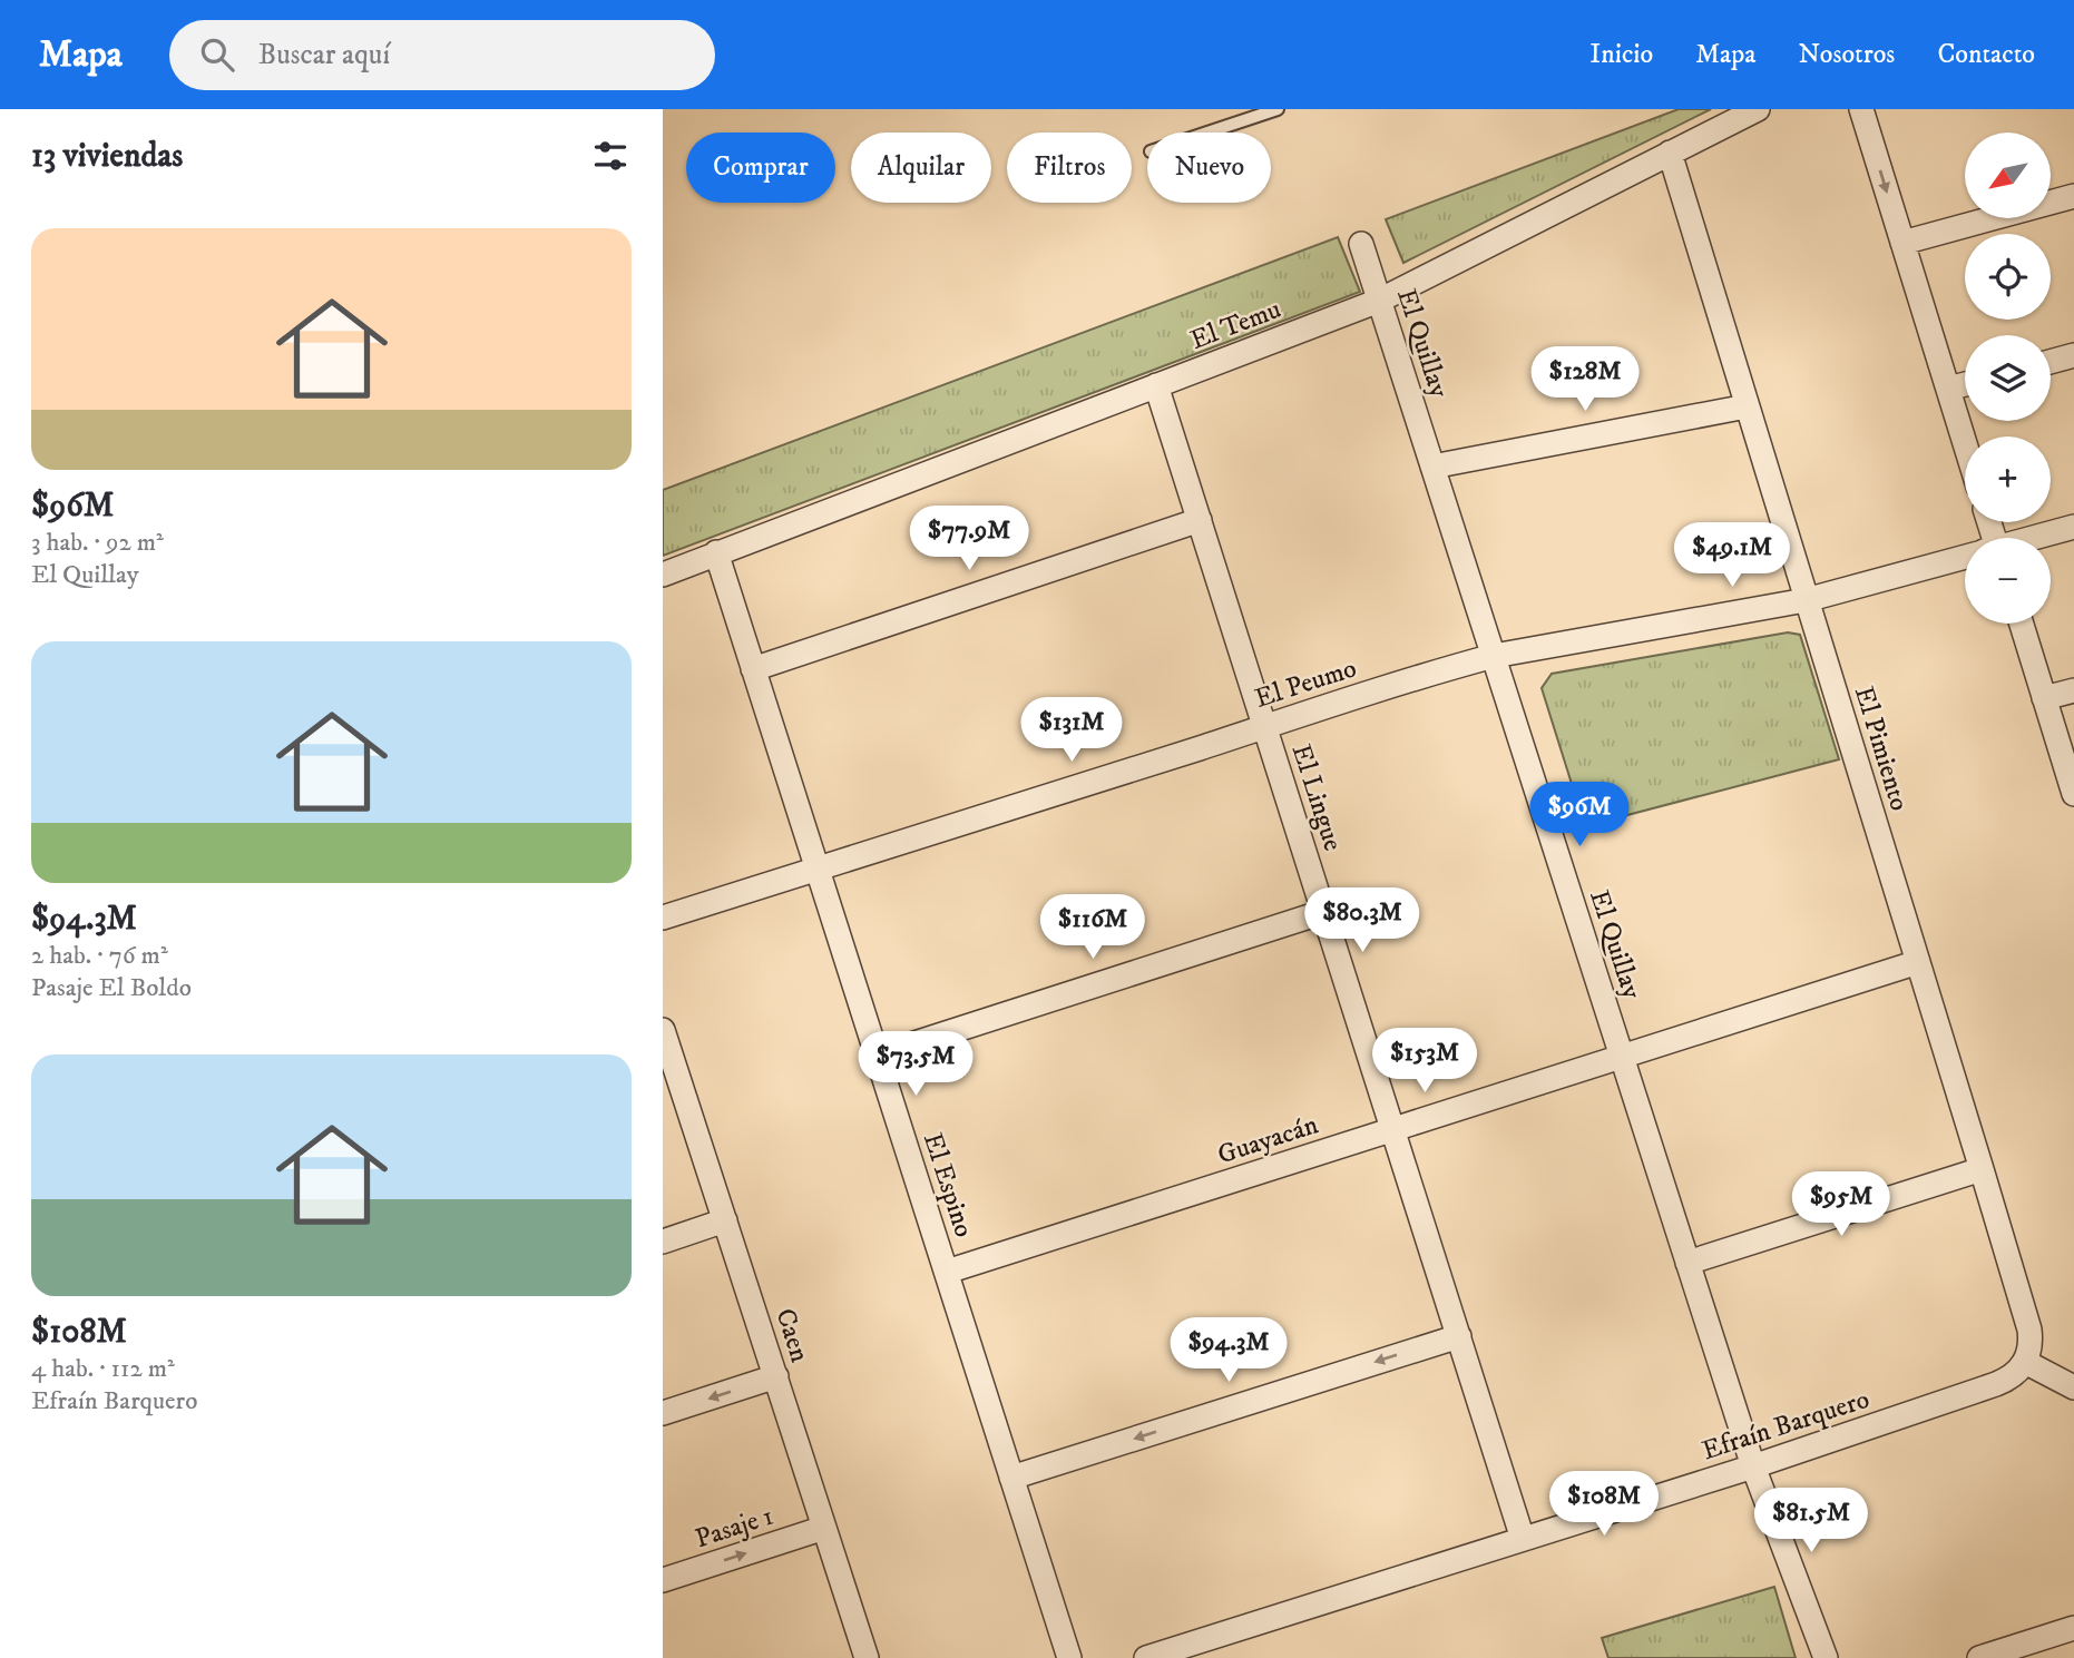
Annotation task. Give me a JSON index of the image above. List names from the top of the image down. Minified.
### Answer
{"streets":{"street":["El Temu","El Quillay","El Peumo","El Pimiento","El Lingue","Guayacán","El Espino","Caen","Efraín Barquero","Pasaje 1"]},"crossings":[["El Temu","El Quillay"],["El Temu","El Pimiento"],["El Temu","El Lingue"],["El Temu","El Espino"],["El Quillay","El Peumo"],["El Quillay","Guayacán"],["El Quillay","Efraín Barquero"],["El Peumo","El Pimiento"],["El Peumo","El Lingue"],["El Peumo","El Espino"],["El Pimiento","Guayacán"],["El Pimiento","Efraín Barquero"],["El Lingue","Guayacán"],["El Lingue","Efraín Barquero"],["Guayacán","El Espino"],["Caen","Pasaje 1"]],"north":"bottom left","page":{"header":"Mapa","search":"Buscar aquí","nav":["Inicio","Mapa","Nosotros","Contacto"],"heading":"13 viviendas","map_buttons":["+","−"],"chip":["Comprar","Alquilar","Filtros","Nuevo"],"list":[{"name":"$96M","note":"3 hab. · 92 m² · El Quillay"},{"name":"$94.3M","note":"2 hab. · 76 m² · Pasaje El Boldo"},{"name":"$108M","note":"4 hab. · 112 m² · Efraín Barquero"}],"price":["$128M","$77.9M","$49.1M","$131M","$96M","$80.3M","$116M","$153M","$73.5M","$95M","$94.3M","$108M","$81.5M"]}}
